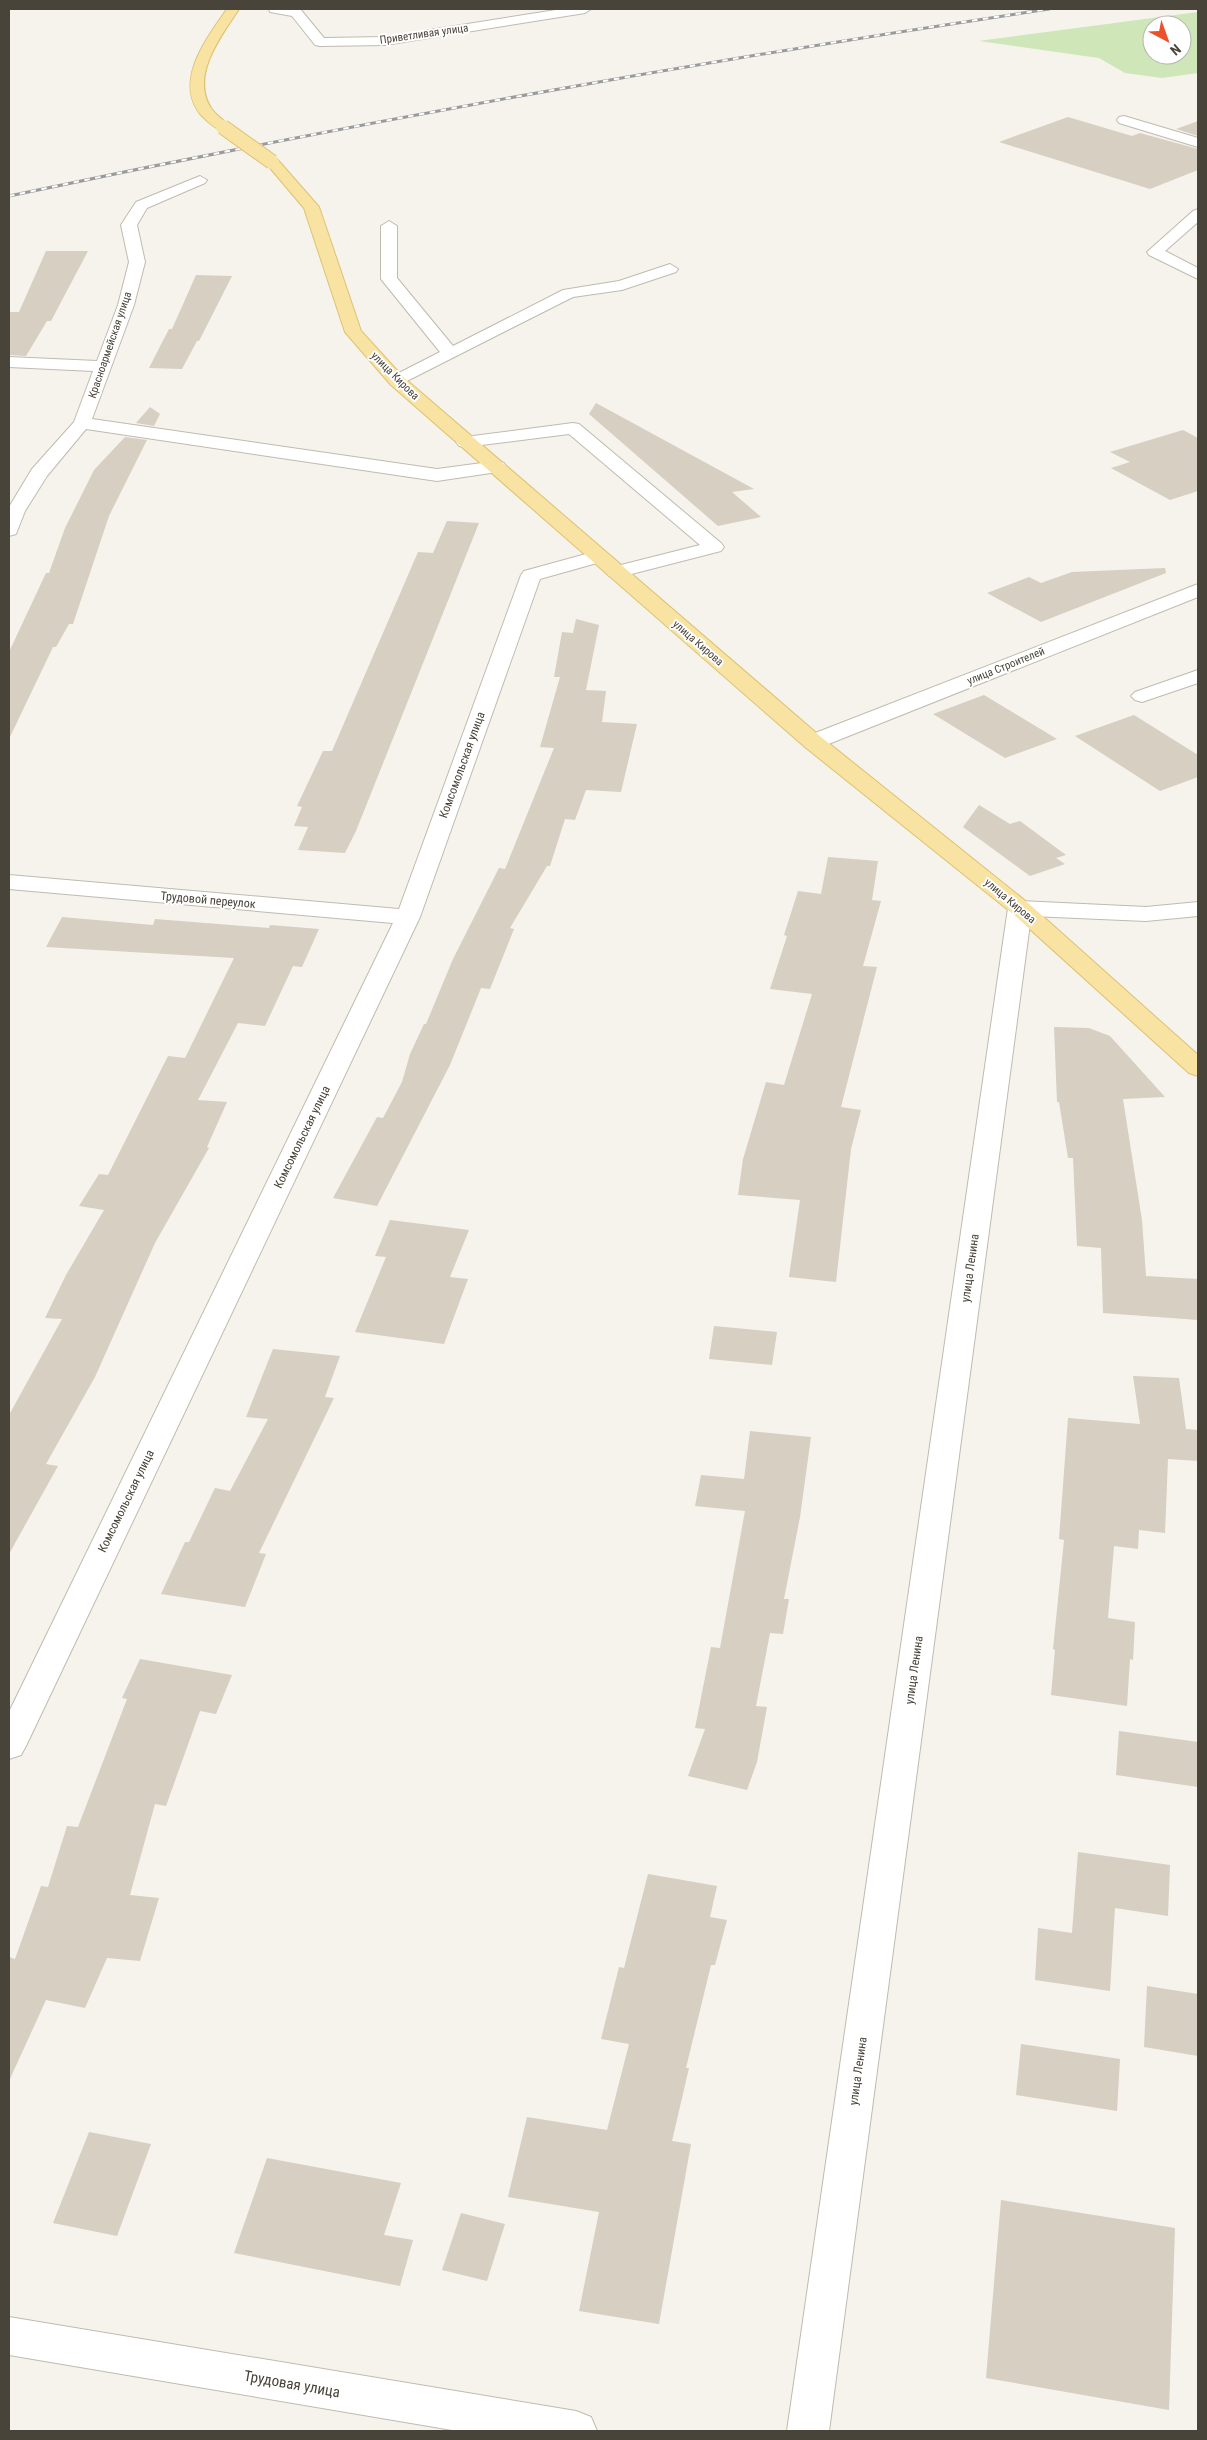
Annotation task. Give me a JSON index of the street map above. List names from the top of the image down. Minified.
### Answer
{"streets":{"main road":["улица Кирова"],"street":["Приветливая улица","Красноармейская улица","улица Строителей","Комсомольская улица","Трудовой переулок","улица Ленина","Трудовая улица"]},"crossings":[["улица Кирова","улица Строителей"],["улица Кирова","Комсомольская улица"],["улица Кирова","улица Ленина"],["Комсомольская улица","Трудовой переулок"]],"north":"bottom right"}
